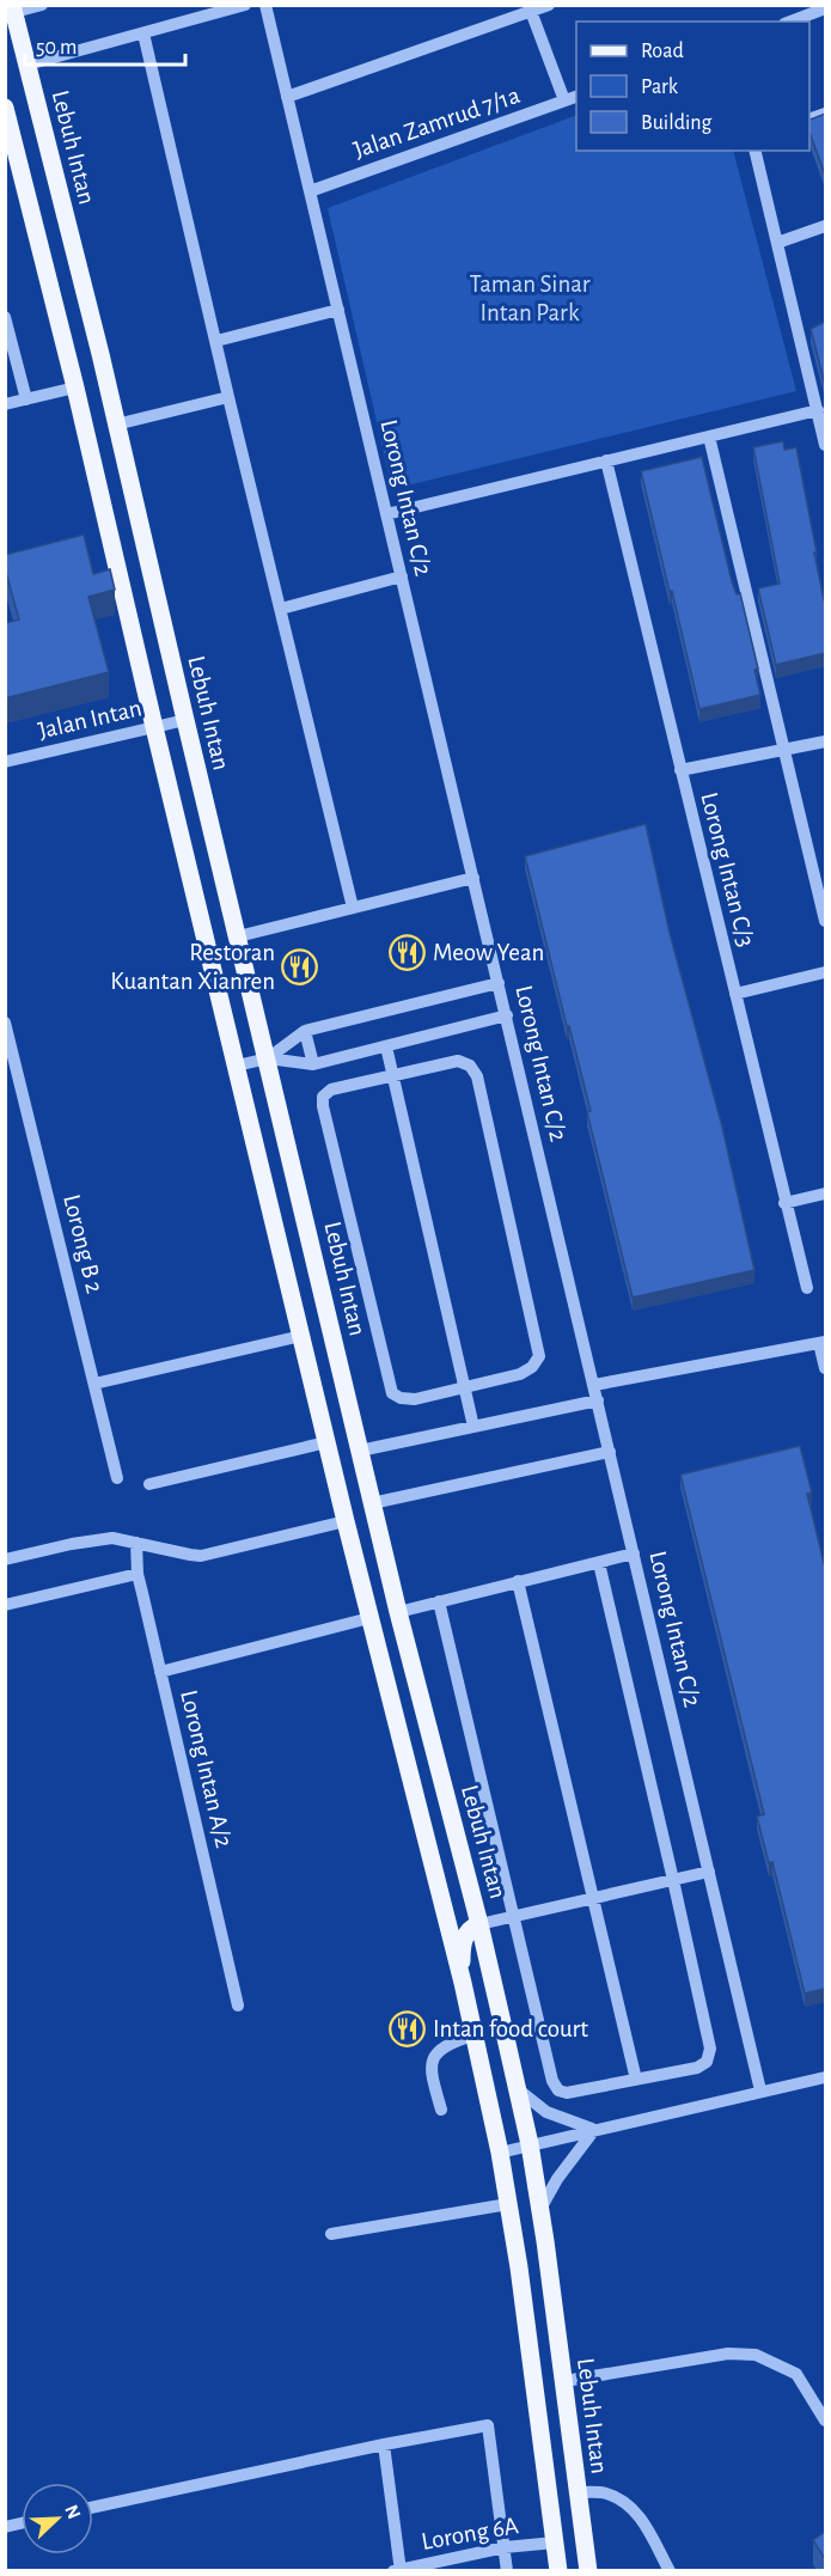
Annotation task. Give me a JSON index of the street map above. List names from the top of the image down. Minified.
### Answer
{"streets":{"main road":["Lebuh Intan"],"street":["Jalan Zamrud 7/1a","Lorong Intan C/2","Jalan Intan","Lorong Intan C/3","Lorong B 2","Lorong Intan A/2","Lorong 6A"]},"crossings":[["Jalan Zamrud 7/1a","Lorong Intan C/2"],["Lebuh Intan","Jalan Intan"]],"parks":["Taman Sinar Intan Park"],"places":{"restaurant":["Meow Yean","Restoran Kuantan Xianren","Intan food court"]},"legend":["Road","Park","Building"],"scale_bar":"50 m","north":"top right"}
